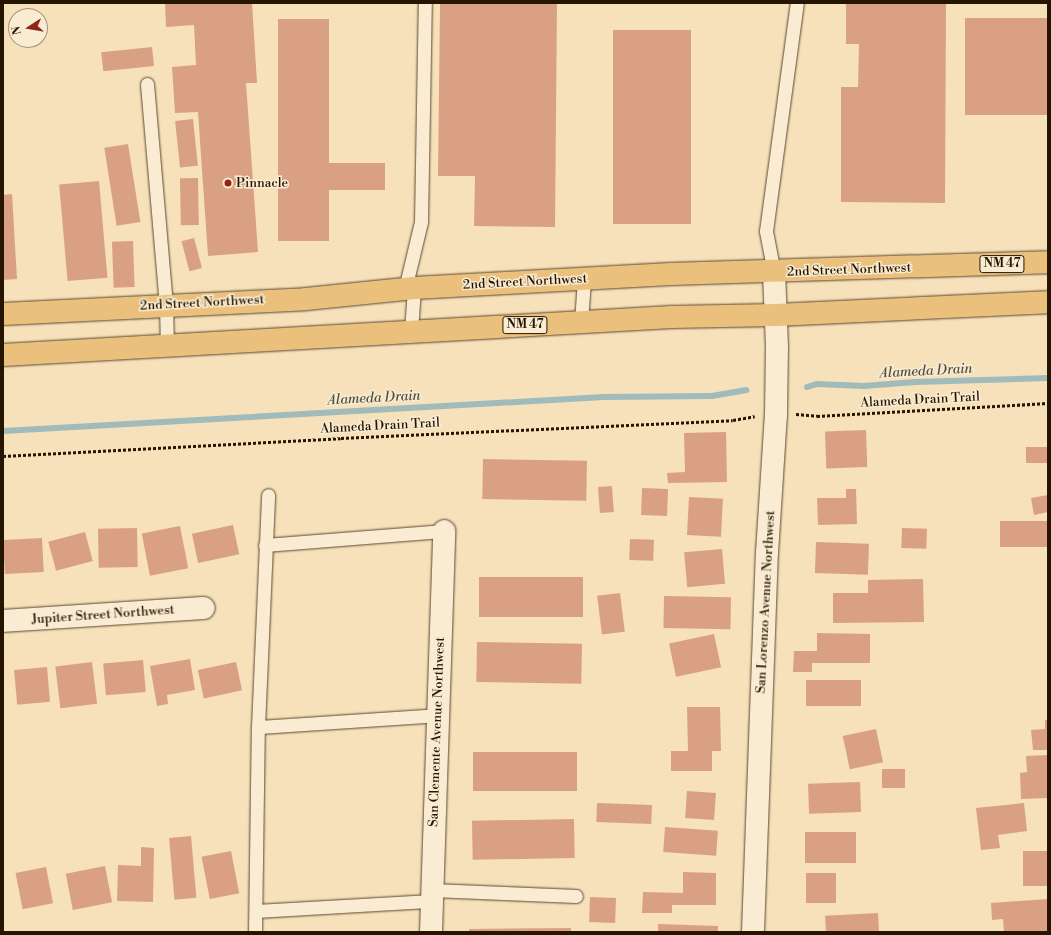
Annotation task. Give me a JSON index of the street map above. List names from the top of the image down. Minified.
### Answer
{"streets":{"main road":["NM 47","2nd Street Northwest"],"street":["San Lorenzo Avenue Northwest","Jupiter Street Northwest","San Clemente Avenue Northwest"],"path":["Alameda Drain Trail"]},"crossings":[["NM 47","San Lorenzo Avenue Northwest"],["2nd Street Northwest","San Lorenzo Avenue Northwest"]],"water":["Alameda Drain"],"places":["Pinnacle"],"north":"left"}
